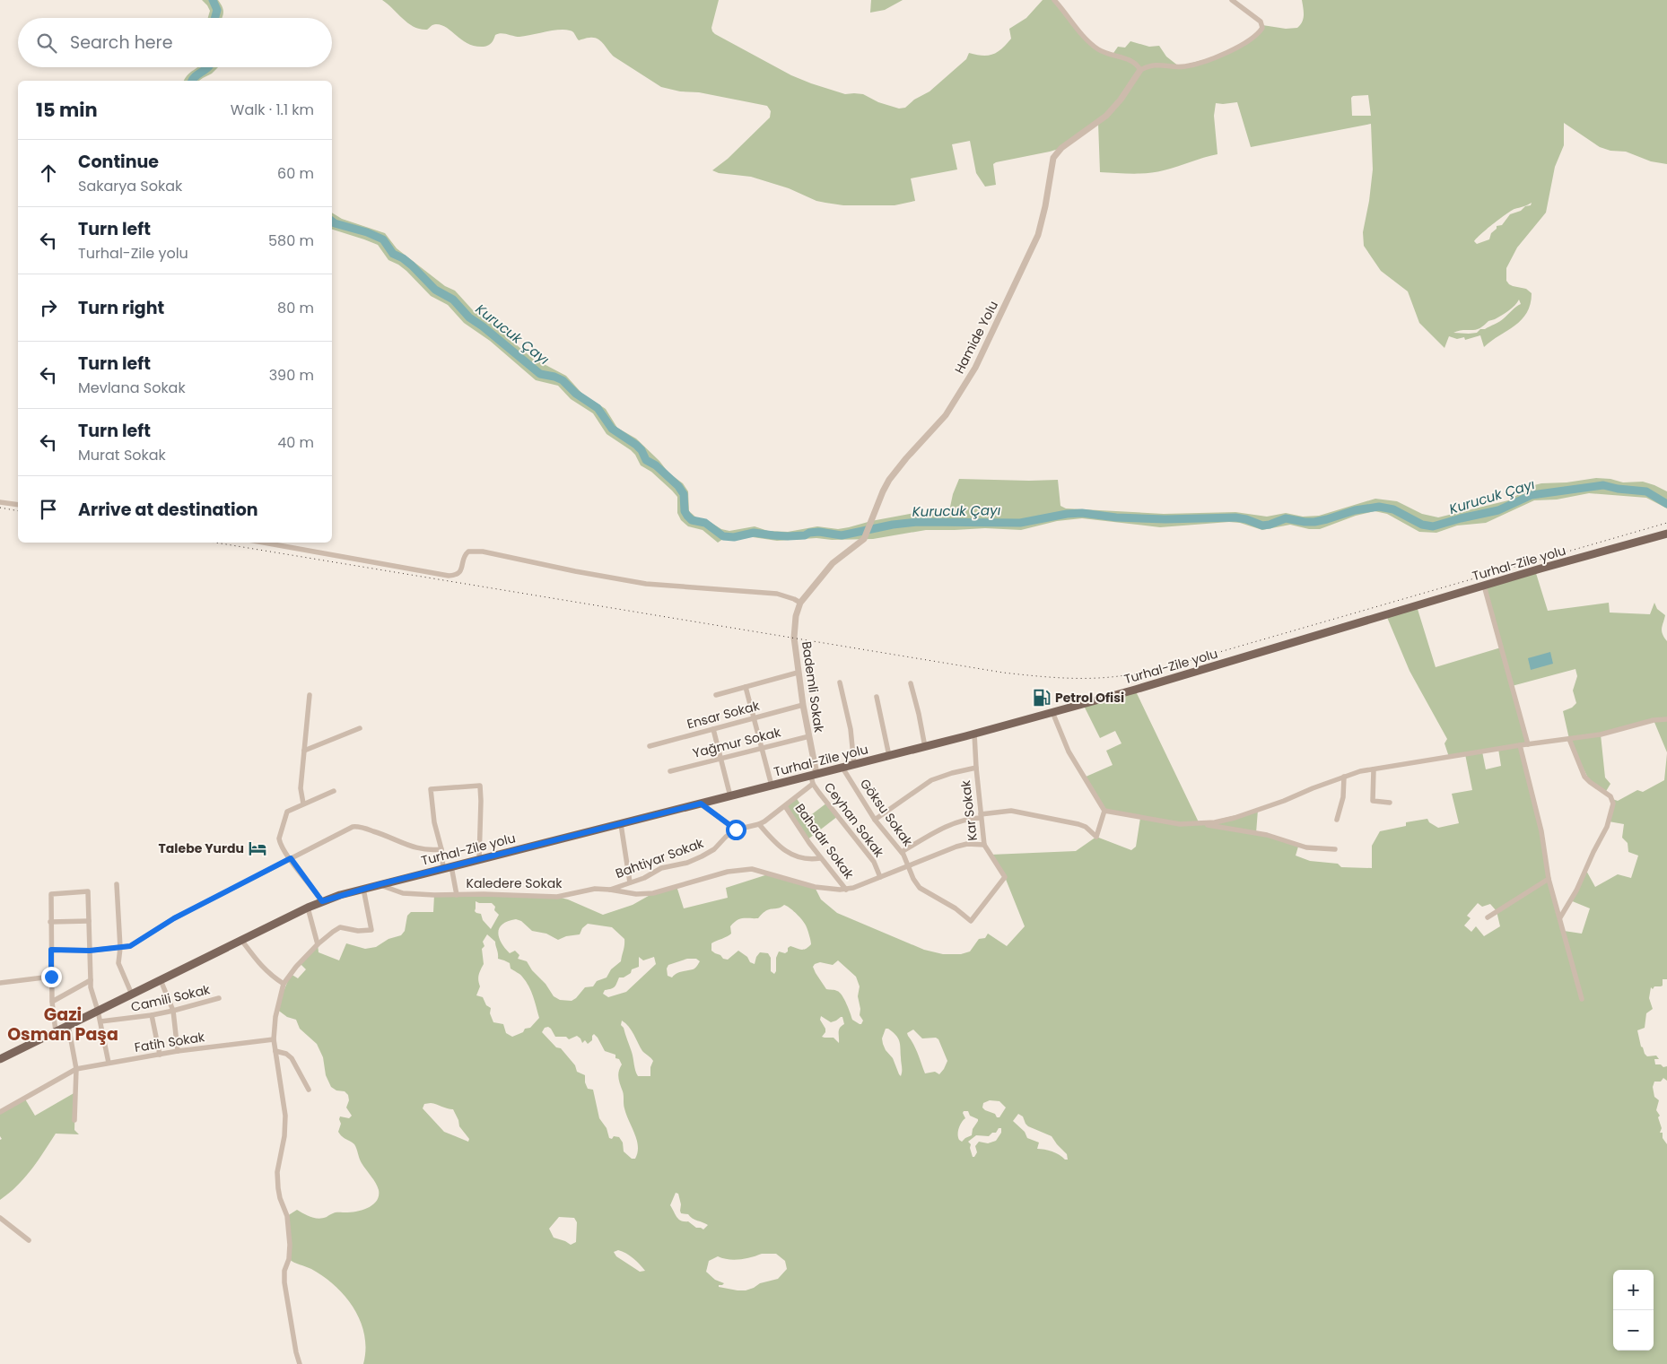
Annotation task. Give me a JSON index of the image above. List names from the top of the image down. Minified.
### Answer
{"streets":{"main road":["Turhal-Zile yolu"],"street":["Hamide Yolu","Bademli Sokak","Ensar Sokak","Yağmur Sokak","Kar Sokak","Göksu Sokak","Ceyhan Sokak","Bahadır Sokak","Bahtiyar Sokak","Kaledere Sokak","Camili Sokak","Fatih Sokak"]},"crossings":[["Hamide Yolu","Bademli Sokak"],["Turhal-Zile yolu","Bademli Sokak"],["Turhal-Zile yolu","Kar Sokak"],["Turhal-Zile yolu","Göksu Sokak"],["Turhal-Zile yolu","Ceyhan Sokak"],["Turhal-Zile yolu","Kaledere Sokak"],["Bademli Sokak","Ensar Sokak"],["Bademli Sokak","Yağmur Sokak"],["Bademli Sokak","Ceyhan Sokak"],["Kar Sokak","Göksu Sokak"],["Kar Sokak","Kaledere Sokak"],["Göksu Sokak","Kaledere Sokak"],["Ceyhan Sokak","Kaledere Sokak"],["Bahadır Sokak","Kaledere Sokak"],["Bahtiyar Sokak","Kaledere Sokak"]],"districts":["Gazi Osman Paşa"],"water":["Kurucuk Çayı"],"places":{"fuel station":["Petrol Ofisi"],"hotel":["Talebe Yurdu"]},"page":{"search":"Search here","heading":["15 min","Walk · 1.1 km"],"list":[["Continue","Sakarya Sokak","60 m"],["Turn left","Turhal-Zile yolu","580 m"],["Turn right","80 m"],["Turn left","Mevlana Sokak","390 m"],["Turn left","Murat Sokak","40 m"],"Arrive at destination"],"map_buttons":["+","−"]}}
